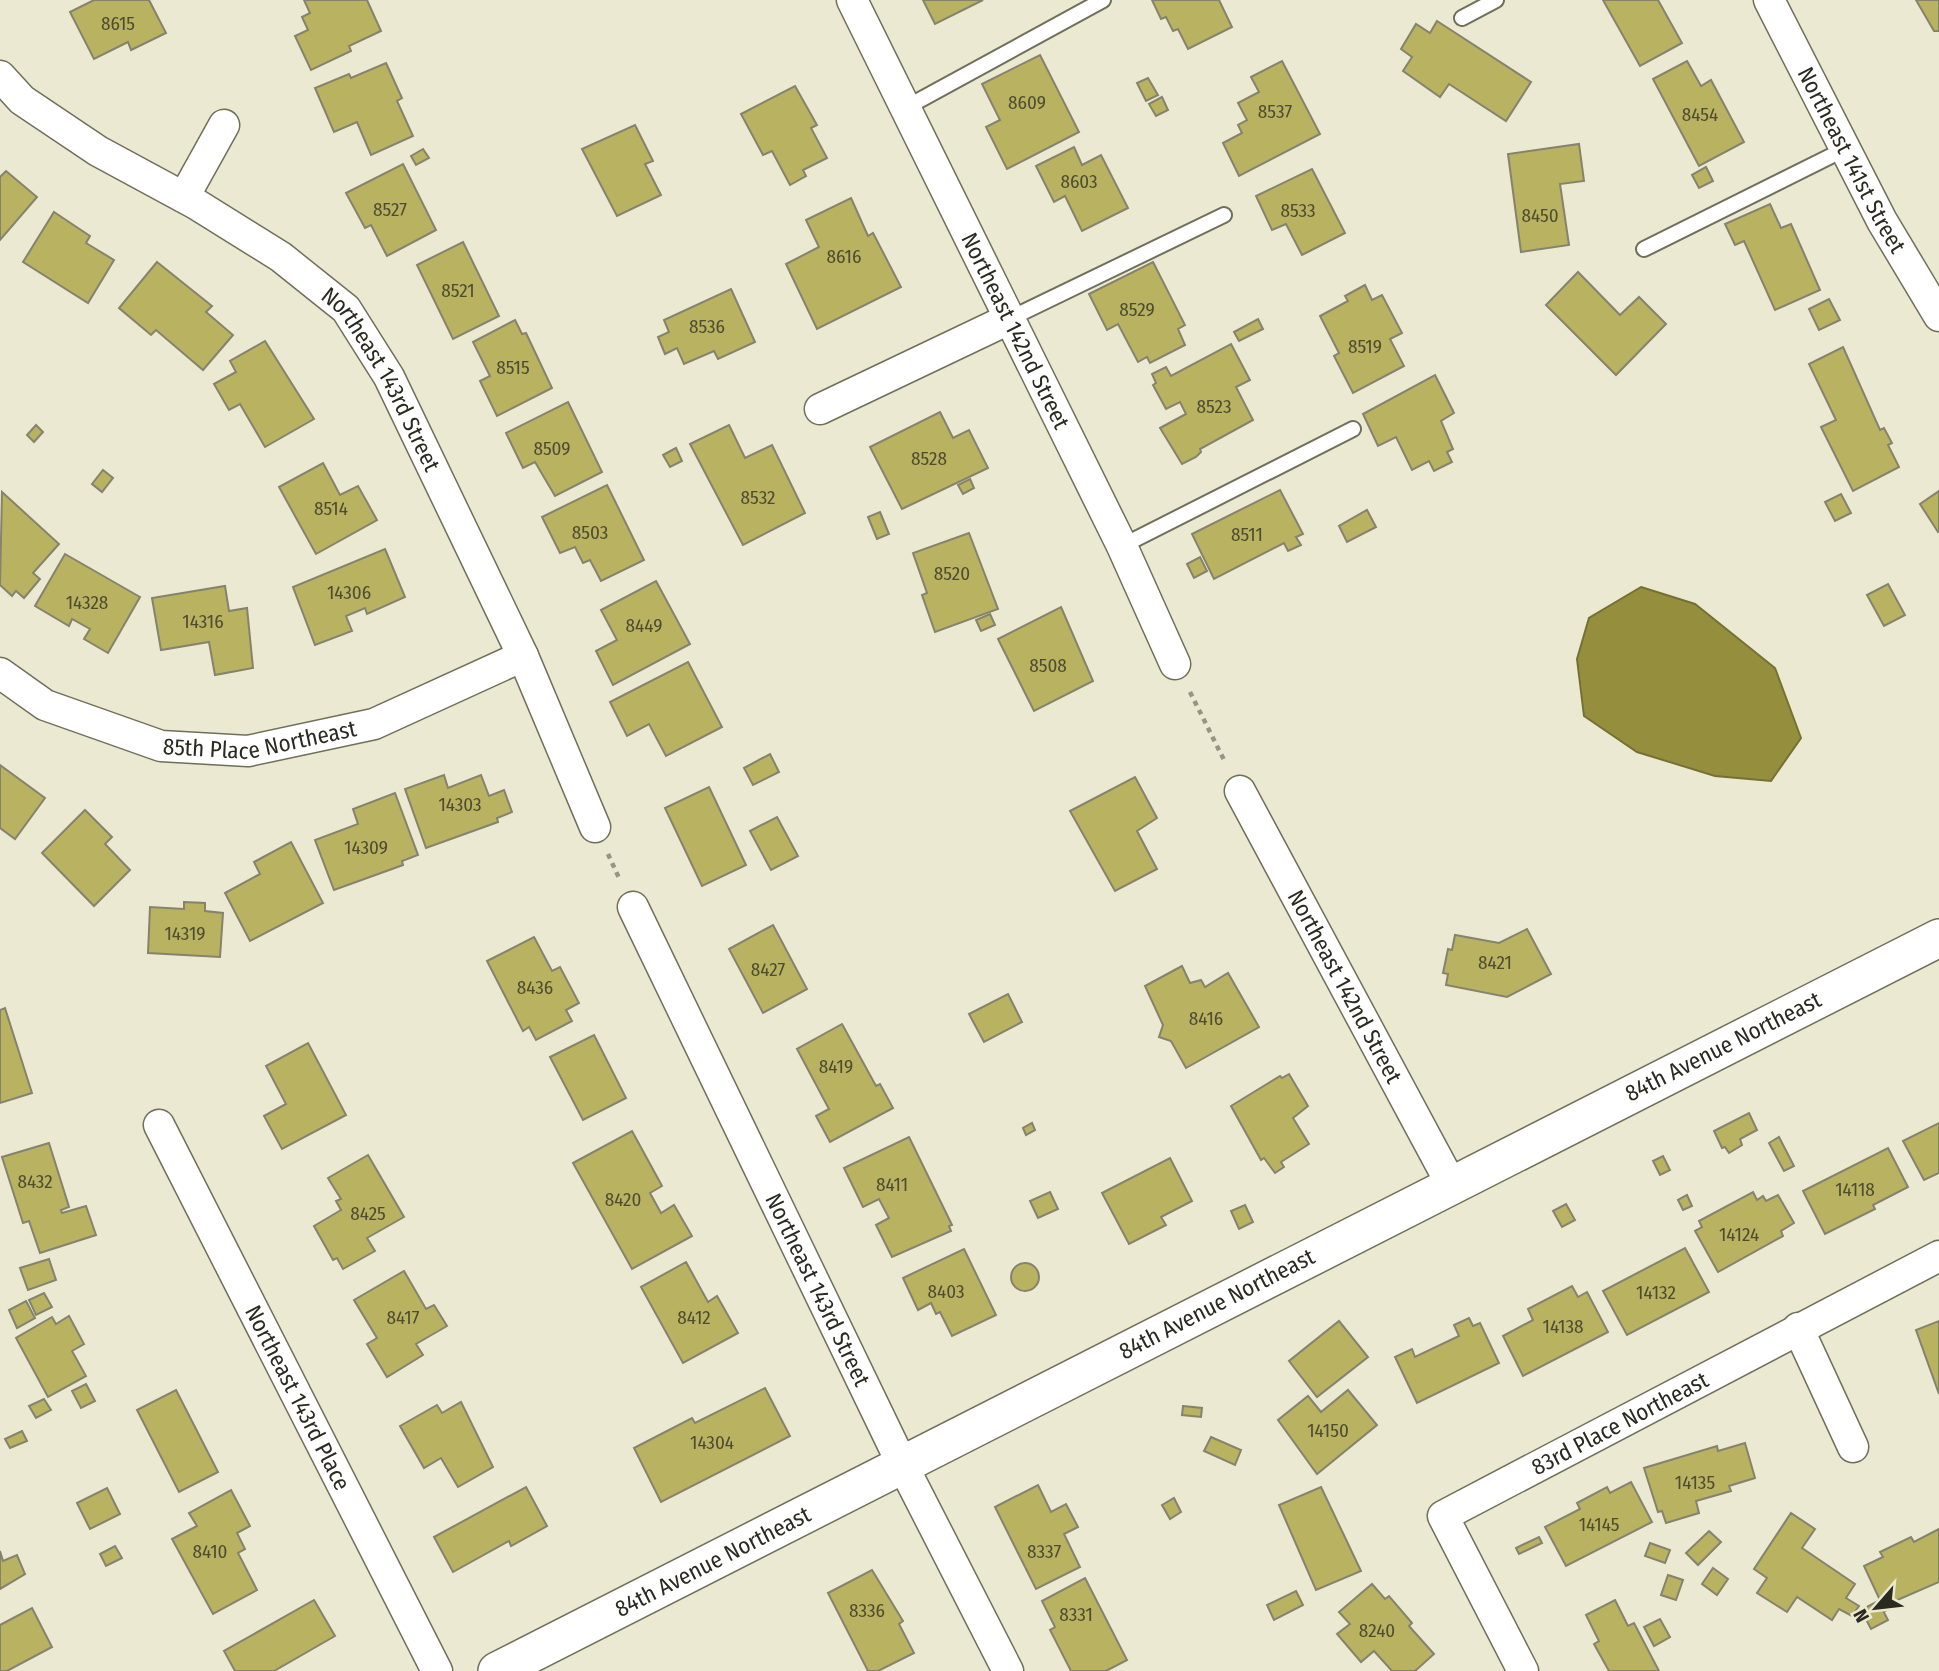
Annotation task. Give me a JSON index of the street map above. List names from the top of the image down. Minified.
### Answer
{"streets":{"street":["Northeast 141st Street","Northeast 142nd Street","Northeast 143rd Street","85th Place Northeast","84th Avenue Northeast","Northeast 143rd Place","83rd Place Northeast"]},"crossings":[["Northeast 142nd Street","84th Avenue Northeast"],["Northeast 143rd Street","85th Place Northeast"],["Northeast 143rd Street","84th Avenue Northeast"]],"house_numbers":["8615","8609","8537","8454","8603","8527","8533","8450","8616","8521","8529","8536","8519","8515","8523","8509","8528","8532","8514","8503","8511","8520","14306","14328","14316","8449","8508","14303","14309","14319","8421","8427","8436","8416","8419","8432","8411","14118","8420","8425","14124","8403","14132","8417","8412","14138","14150","14304","14135","14145","8410","8337","8336","8331","8240"],"north":"bottom left"}
